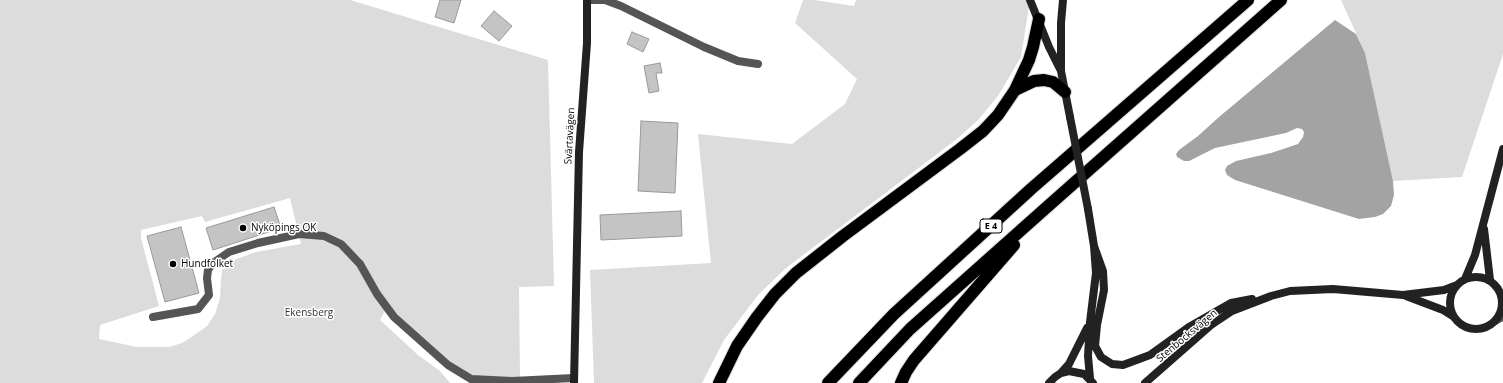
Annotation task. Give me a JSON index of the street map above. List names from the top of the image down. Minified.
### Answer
{"streets":{"highway":["E 4"],"main road":["Svärtavägen","Stenbocksvägen"]},"parks":["Ekensberg"],"places":["Nyköpings OK","Hundfolket"]}
